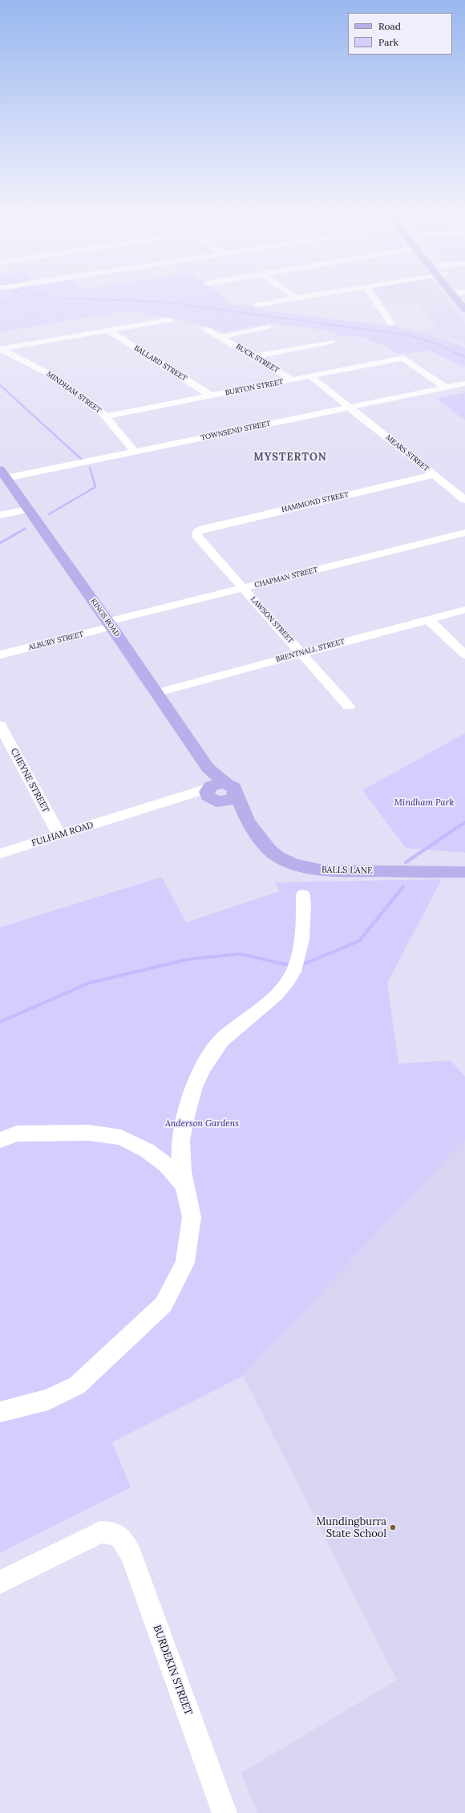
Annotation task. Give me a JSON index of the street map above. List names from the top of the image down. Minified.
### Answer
{"streets":{"main road":["KINGS ROAD","BALLS LANE"],"street":["BUCK STREET","BALLARD STREET","BURTON STREET","MINDHAM STREET","TOWNSEND STREET","MEARS STREET","HAMMOND STREET","CHAPMAN STREET","LAWSON STREET","ALBURY STREET","BRENTNALL STREET","CHEYNE STREET","FULHAM ROAD","BURDEKIN STREET"]},"crossings":[["BUCK STREET","BURTON STREET"],["BALLARD STREET","BURTON STREET"],["BURTON STREET","MINDHAM STREET"],["BURTON STREET","TOWNSEND STREET"],["BURTON STREET","MEARS STREET"],["MINDHAM STREET","TOWNSEND STREET"],["TOWNSEND STREET","MEARS STREET"],["TOWNSEND STREET","KINGS ROAD"],["MEARS STREET","HAMMOND STREET"],["HAMMOND STREET","LAWSON STREET"],["CHAPMAN STREET","KINGS ROAD"],["CHAPMAN STREET","LAWSON STREET"],["CHAPMAN STREET","ALBURY STREET"],["KINGS ROAD","ALBURY STREET"],["KINGS ROAD","BRENTNALL STREET"],["KINGS ROAD","FULHAM ROAD"],["KINGS ROAD","BALLS LANE"],["LAWSON STREET","BRENTNALL STREET"],["CHEYNE STREET","FULHAM ROAD"],["FULHAM ROAD","BALLS LANE"]],"districts":["MYSTERTON"],"parks":["Mindham Park","Anderson Gardens"],"places":["Mundingburra State School"],"legend":["Road","Park"]}
